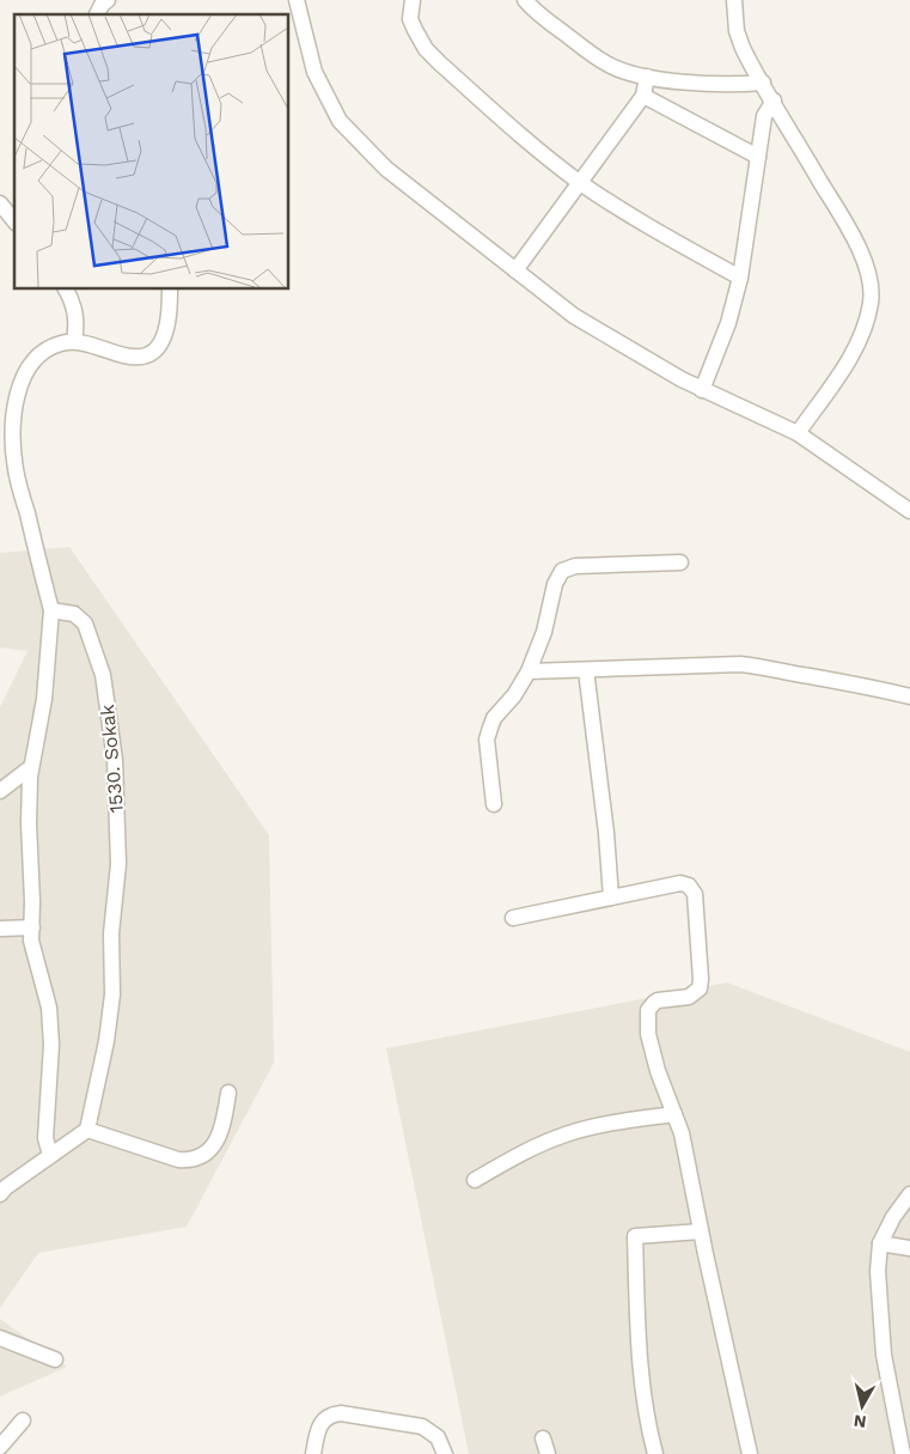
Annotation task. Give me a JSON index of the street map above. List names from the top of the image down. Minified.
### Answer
{"streets":{"street":["1530. Sokak"]},"north":"bottom"}
